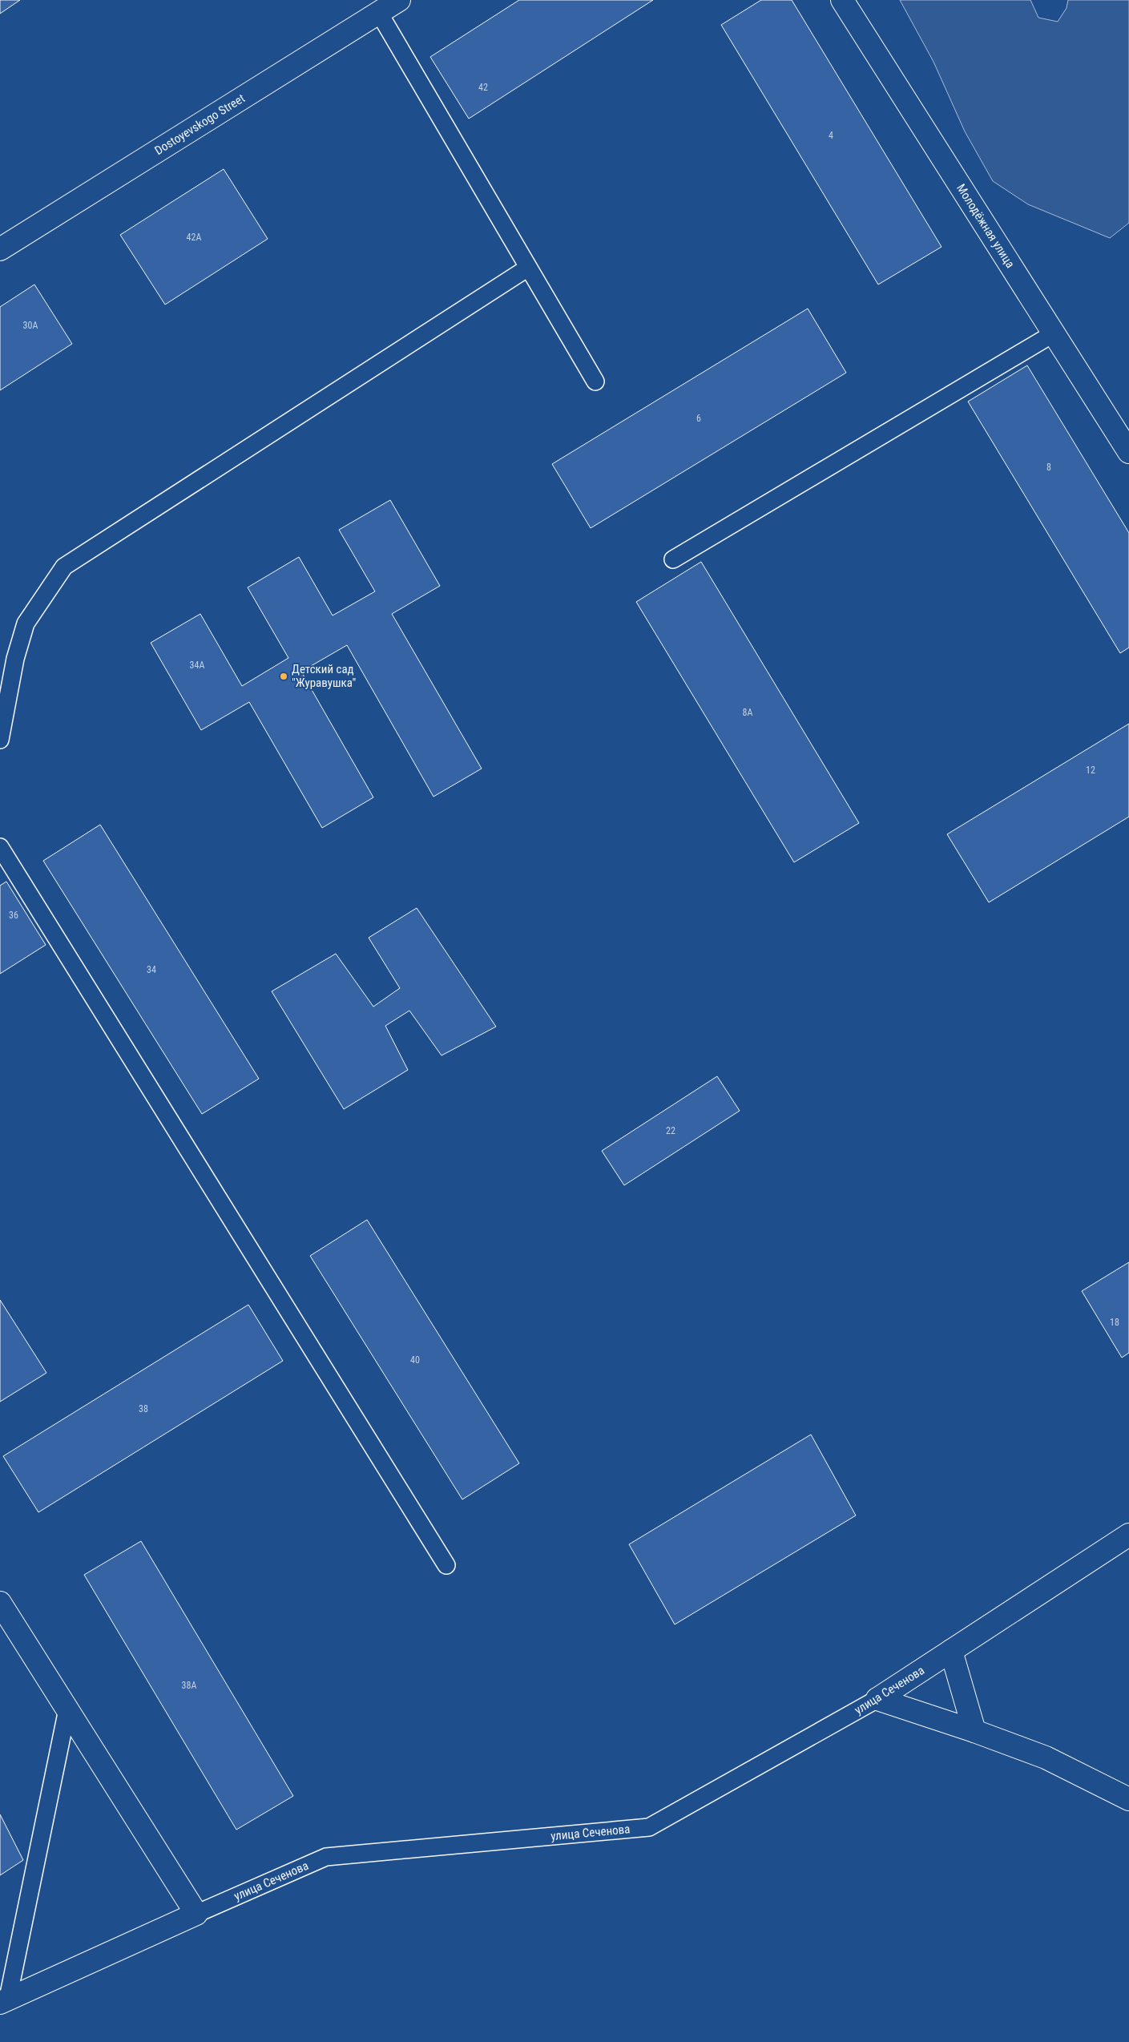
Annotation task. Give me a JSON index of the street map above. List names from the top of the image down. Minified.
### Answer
{"streets":{"street":["Dostoyevskogo Street","Молодёжная улица","улица Сеченова"]},"places":["Детский сад \"Журавушка\""],"house_numbers":["42","4","42А","30А","6","8","34А","8А","12","36","34","22","18","40","38","38А"]}
